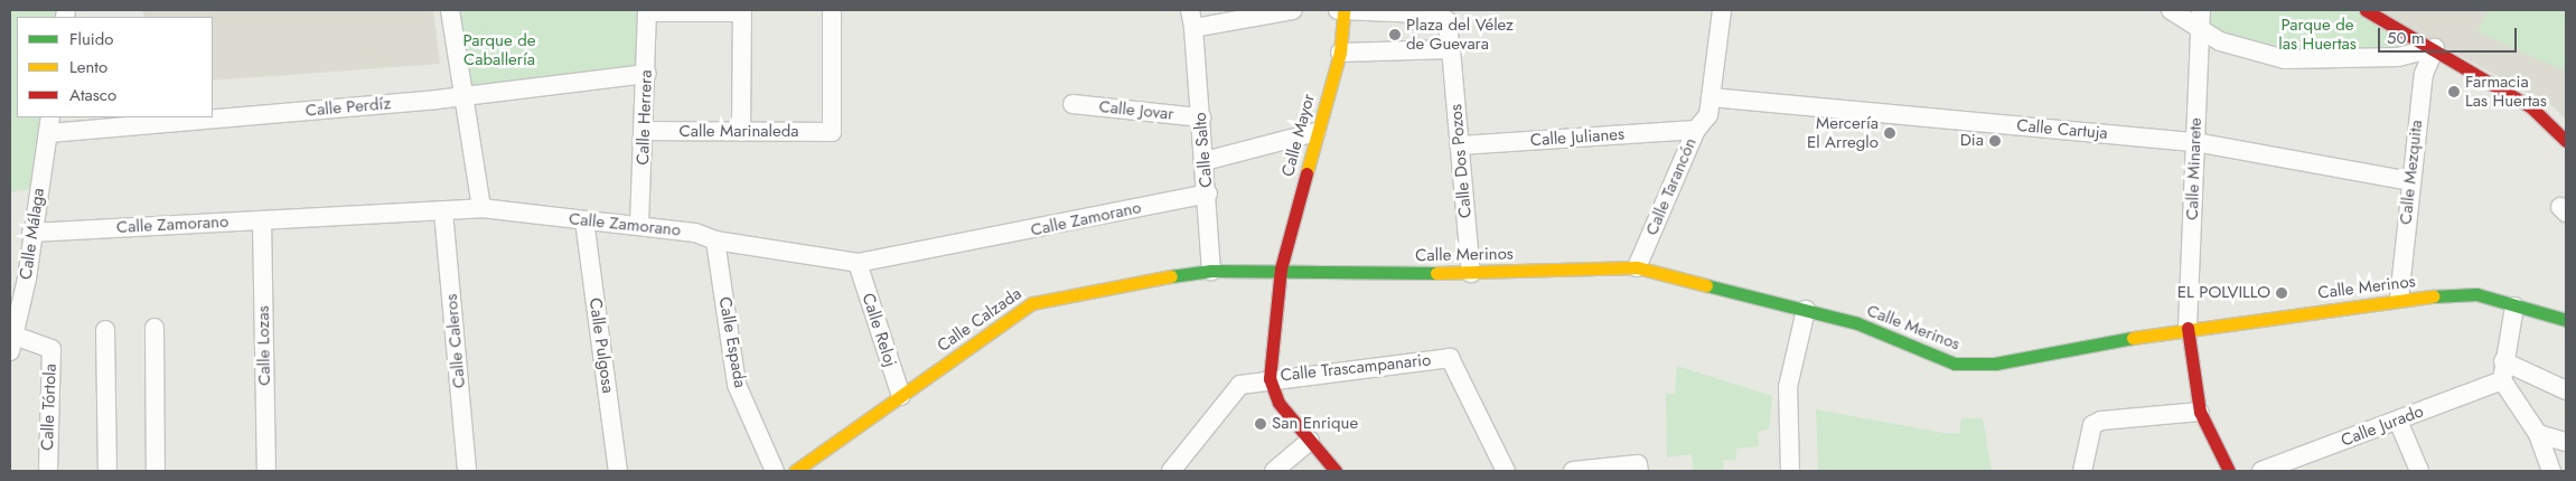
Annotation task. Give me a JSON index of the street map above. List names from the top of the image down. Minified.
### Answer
{"streets":{"street":["Calle Perdíz","Calle Jovar","Calle Herrera","Calle Cartuja","Calle Marinaleda","Calle Mayor","Calle Julianes","Calle Salto","Calle Dos Pozos","Calle Minarete","Calle Mezquita","Calle Tarancón","Calle Zamorano","Calle Málaga","Calle Merinos","Calle Calzada","Calle Reloj","Calle Caleros","Calle Espada","Calle Lozas","Calle Pulgosa","Calle Trascampanario","Calle Tórtola","Calle Jurado"]},"crossings":[["Calle Perdíz","Calle Herrera"],["Calle Perdíz","Calle Málaga"],["Calle Jovar","Calle Salto"],["Calle Herrera","Calle Marinaleda"],["Calle Herrera","Calle Zamorano"],["Calle Cartuja","Calle Minarete"],["Calle Cartuja","Calle Mezquita"],["Calle Cartuja","Calle Tarancón"],["Calle Mayor","Calle Dos Pozos"],["Calle Mayor","Calle Merinos"],["Calle Mayor","Calle Calzada"],["Calle Mayor","Calle Trascampanario"],["Calle Julianes","Calle Dos Pozos"],["Calle Julianes","Calle Tarancón"],["Calle Salto","Calle Zamorano"],["Calle Salto","Calle Calzada"],["Calle Dos Pozos","Calle Merinos"],["Calle Minarete","Calle Merinos"],["Calle Mezquita","Calle Merinos"],["Calle Tarancón","Calle Merinos"],["Calle Zamorano","Calle Málaga"],["Calle Zamorano","Calle Reloj"],["Calle Zamorano","Calle Caleros"],["Calle Zamorano","Calle Espada"],["Calle Zamorano","Calle Lozas"],["Calle Zamorano","Calle Pulgosa"],["Calle Málaga","Calle Tórtola"],["Calle Merinos","Calle Calzada"],["Calle Calzada","Calle Reloj"]],"parks":["Parque de las Huertas","Parque de Caballería"],"places":["Plaza del Vélez de Guevara","Farmacia Las Huertas","Mercería El Arreglo","Dia","EL POLVILLO","San Enrique"],"legend":["Fluido","Lento","Atasco"],"scale_bar":"50 m"}
